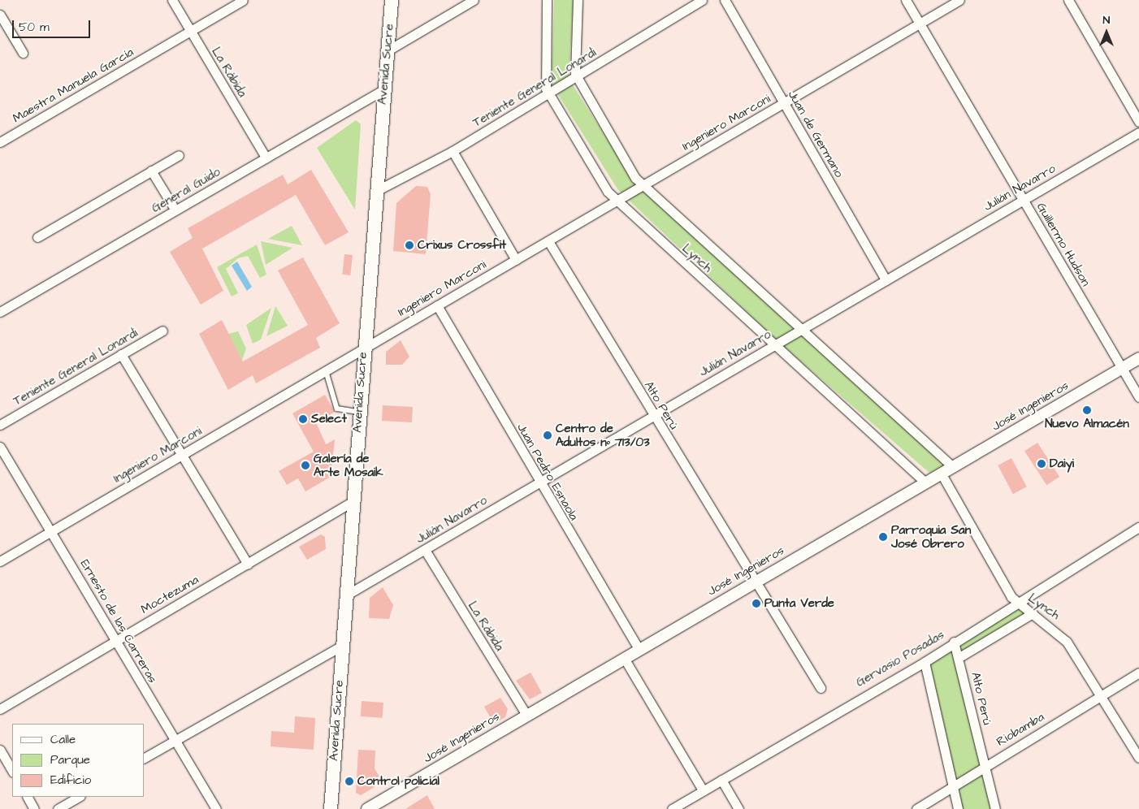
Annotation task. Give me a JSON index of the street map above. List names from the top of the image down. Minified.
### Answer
{"streets":{"main road":["Avenida Sucre"],"street":["La Rábida","Maestra Manuela García","Teniente General Lonardi","Ingeniero Marconi","Juan de Germano","Julián Navarro","General Guido","Guillermo Hudson","Lynch","Alto Perú","José Ingenieros","Juan Pedro Esnaola","Moctezuma","Ernesto de las Carreras","Gervasio Posadas","Riobamba"]},"crossings":[["Avenida Sucre","Teniente General Lonardi"],["Avenida Sucre","Ingeniero Marconi"],["Avenida Sucre","Julián Navarro"],["Avenida Sucre","General Guido"],["Avenida Sucre","Moctezuma"],["La Rábida","Maestra Manuela García"],["La Rábida","Julián Navarro"],["La Rábida","General Guido"],["La Rábida","José Ingenieros"],["Teniente General Lonardi","Lynch"],["Ingeniero Marconi","Juan de Germano"],["Ingeniero Marconi","Guillermo Hudson"],["Ingeniero Marconi","Lynch"],["Ingeniero Marconi","Alto Perú"],["Ingeniero Marconi","Juan Pedro Esnaola"],["Ingeniero Marconi","Ernesto de las Carreras"],["Juan de Germano","Julián Navarro"],["Julián Navarro","Guillermo Hudson"],["Julián Navarro","Lynch"],["Julián Navarro","Alto Perú"],["Julián Navarro","Juan Pedro Esnaola"],["Guillermo Hudson","José Ingenieros"],["Lynch","José Ingenieros"],["Lynch","Gervasio Posadas"],["Lynch","Riobamba"],["Alto Perú","José Ingenieros"],["Alto Perú","Gervasio Posadas"],["Alto Perú","Riobamba"],["José Ingenieros","Juan Pedro Esnaola"],["Moctezuma","Ernesto de las Carreras"]],"places":["Crixus Crossfit","Nuevo Almacén","Select","Centro de Adultos nº 713/03","Daiyi","Galería de Arte Mosaik","Parroquia San José Obrero","Punta Verde","Control policial"],"legend":["Calle","Parque","Edificio"],"scale_bar":"50 m","north":"top"}
